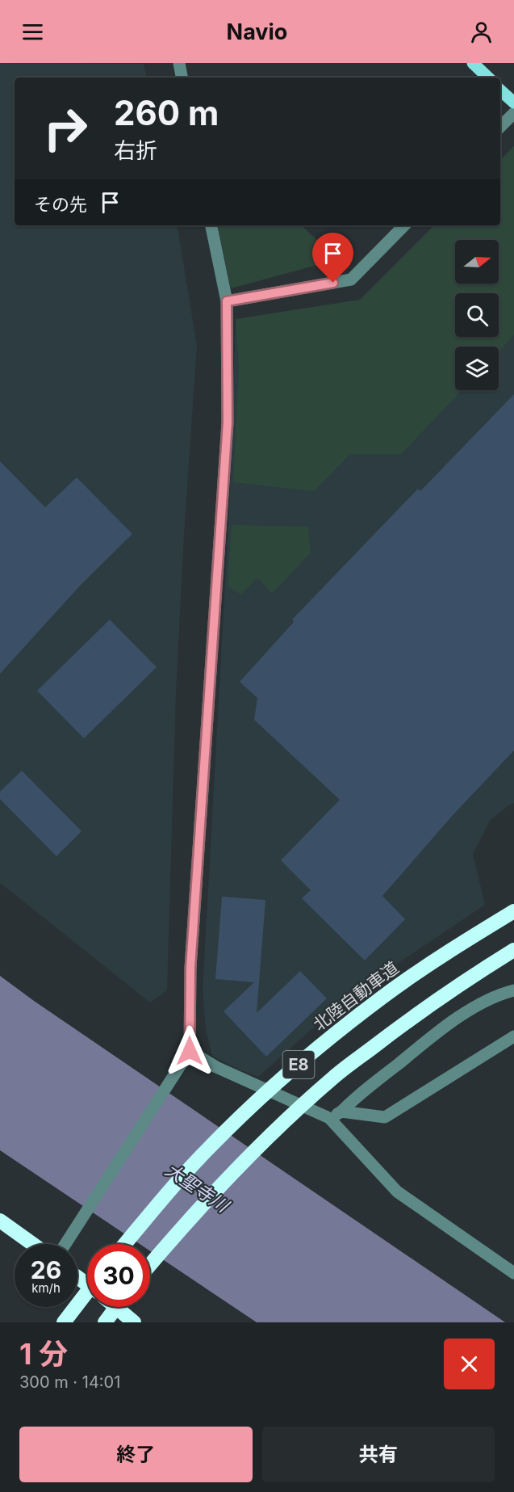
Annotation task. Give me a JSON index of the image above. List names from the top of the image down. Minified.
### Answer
{"streets":{"highway":["北陸自動車道","E8"]},"water":["大聖寺川"],"north":"right","page":{"header":"Navio","turn":["260 m","右折"],"then":"その先","speed":"26 km/h","limit":"30","heading":["1 分","300 m · 14:01"],"buttons":["終了","共有"]}}
